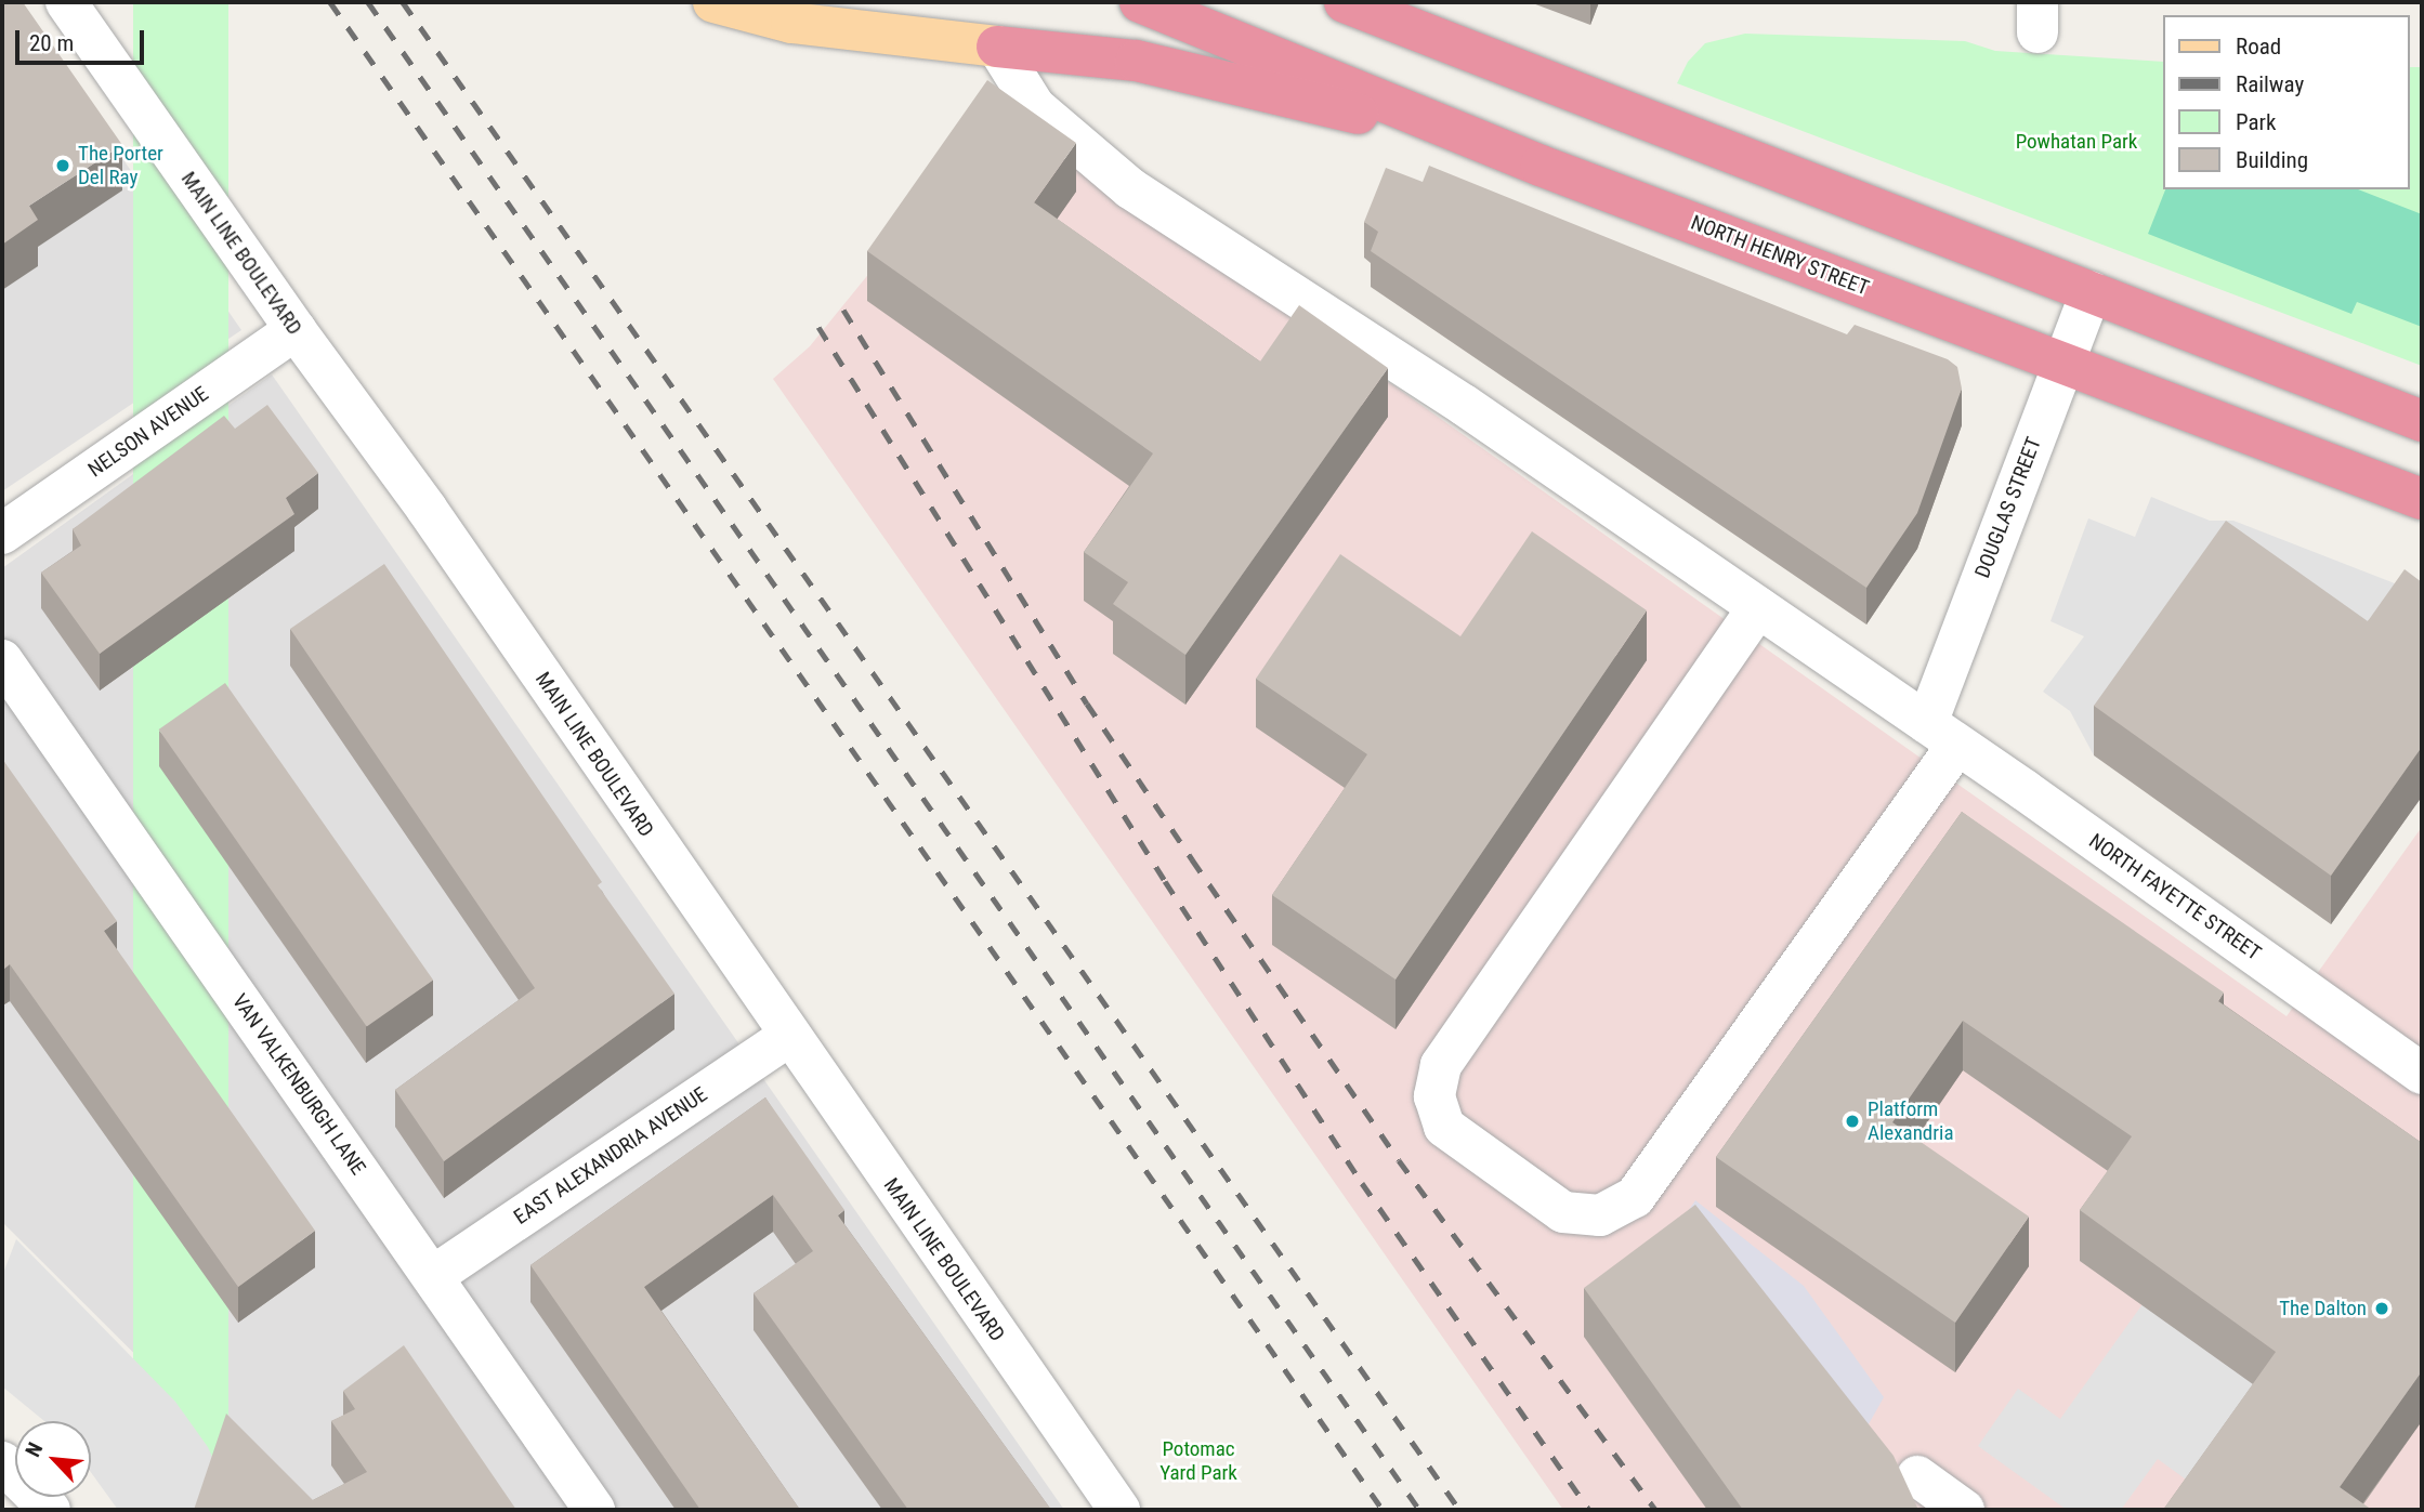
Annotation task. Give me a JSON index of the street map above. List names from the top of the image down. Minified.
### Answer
{"streets":{"highway":["NORTH HENRY STREET"],"street":["MAIN LINE BOULEVARD","NELSON AVENUE","DOUGLAS STREET","NORTH FAYETTE STREET","VAN VALKENBURGH LANE","EAST ALEXANDRIA AVENUE"]},"crossings":[["MAIN LINE BOULEVARD","NELSON AVENUE"],["MAIN LINE BOULEVARD","EAST ALEXANDRIA AVENUE"],["NORTH HENRY STREET","DOUGLAS STREET"],["DOUGLAS STREET","NORTH FAYETTE STREET"],["VAN VALKENBURGH LANE","EAST ALEXANDRIA AVENUE"]],"parks":["Powhatan Park","Potomac Yard Park"],"places":["The Porter Del Ray","Platform Alexandria","The Dalton"],"legend":["Road","Railway","Park","Building"],"scale_bar":"20 m","north":"top left"}
